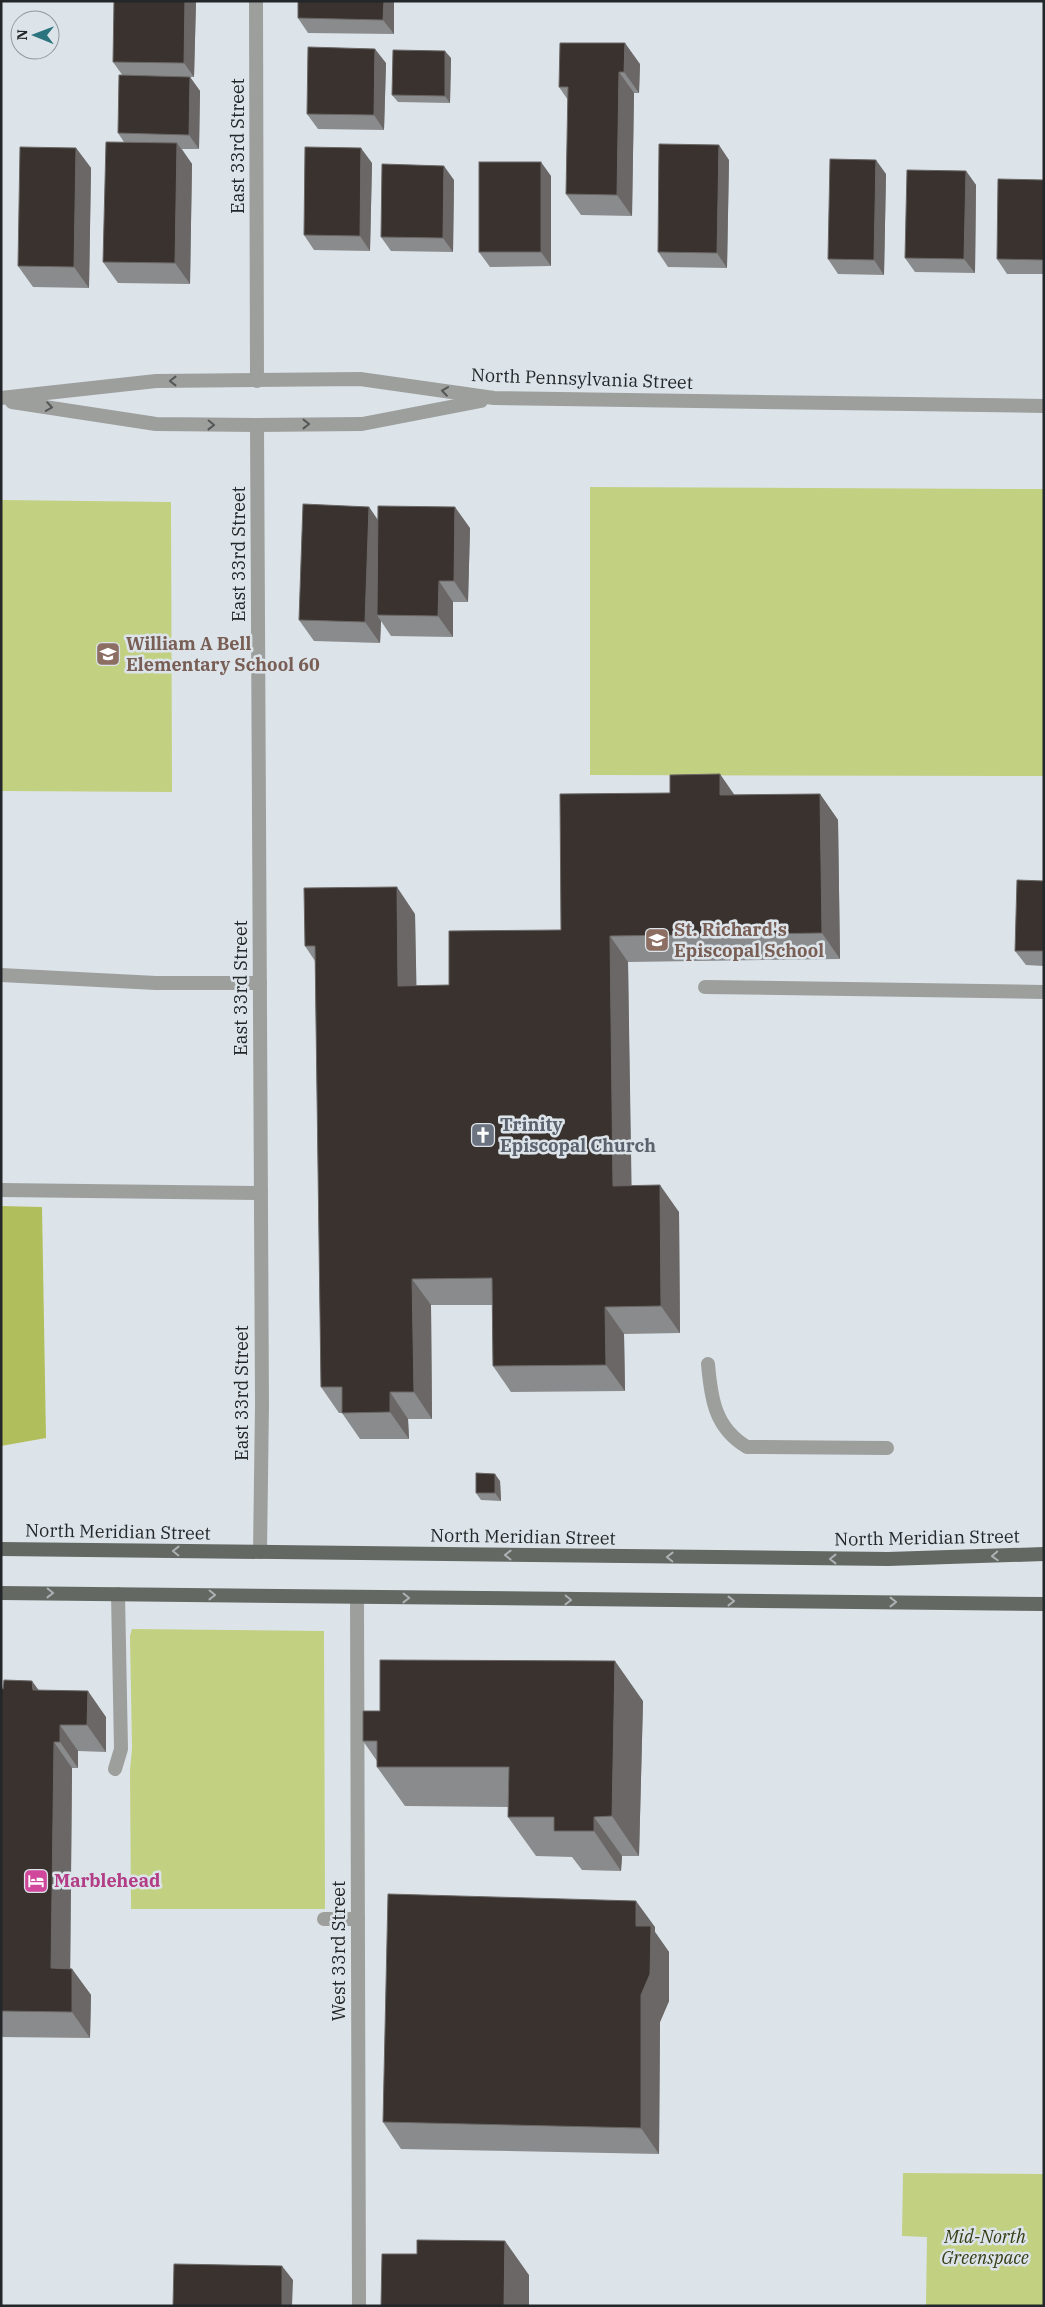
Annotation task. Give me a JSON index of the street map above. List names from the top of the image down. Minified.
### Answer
{"streets":{"main road":["North Meridian Street"],"street":["East 33rd Street","North Pennsylvania Street","West 33rd Street"]},"crossings":[["East 33rd Street","North Pennsylvania Street"],["East 33rd Street","North Meridian Street"]],"parks":["Mid-North Greenspace"],"places":{"school or university":["William A Bell Elementary School 60","St. Richard's Episcopal School"],"church":["Trinity Episcopal Church"],"hotel":["Marblehead"]},"north":"left"}
